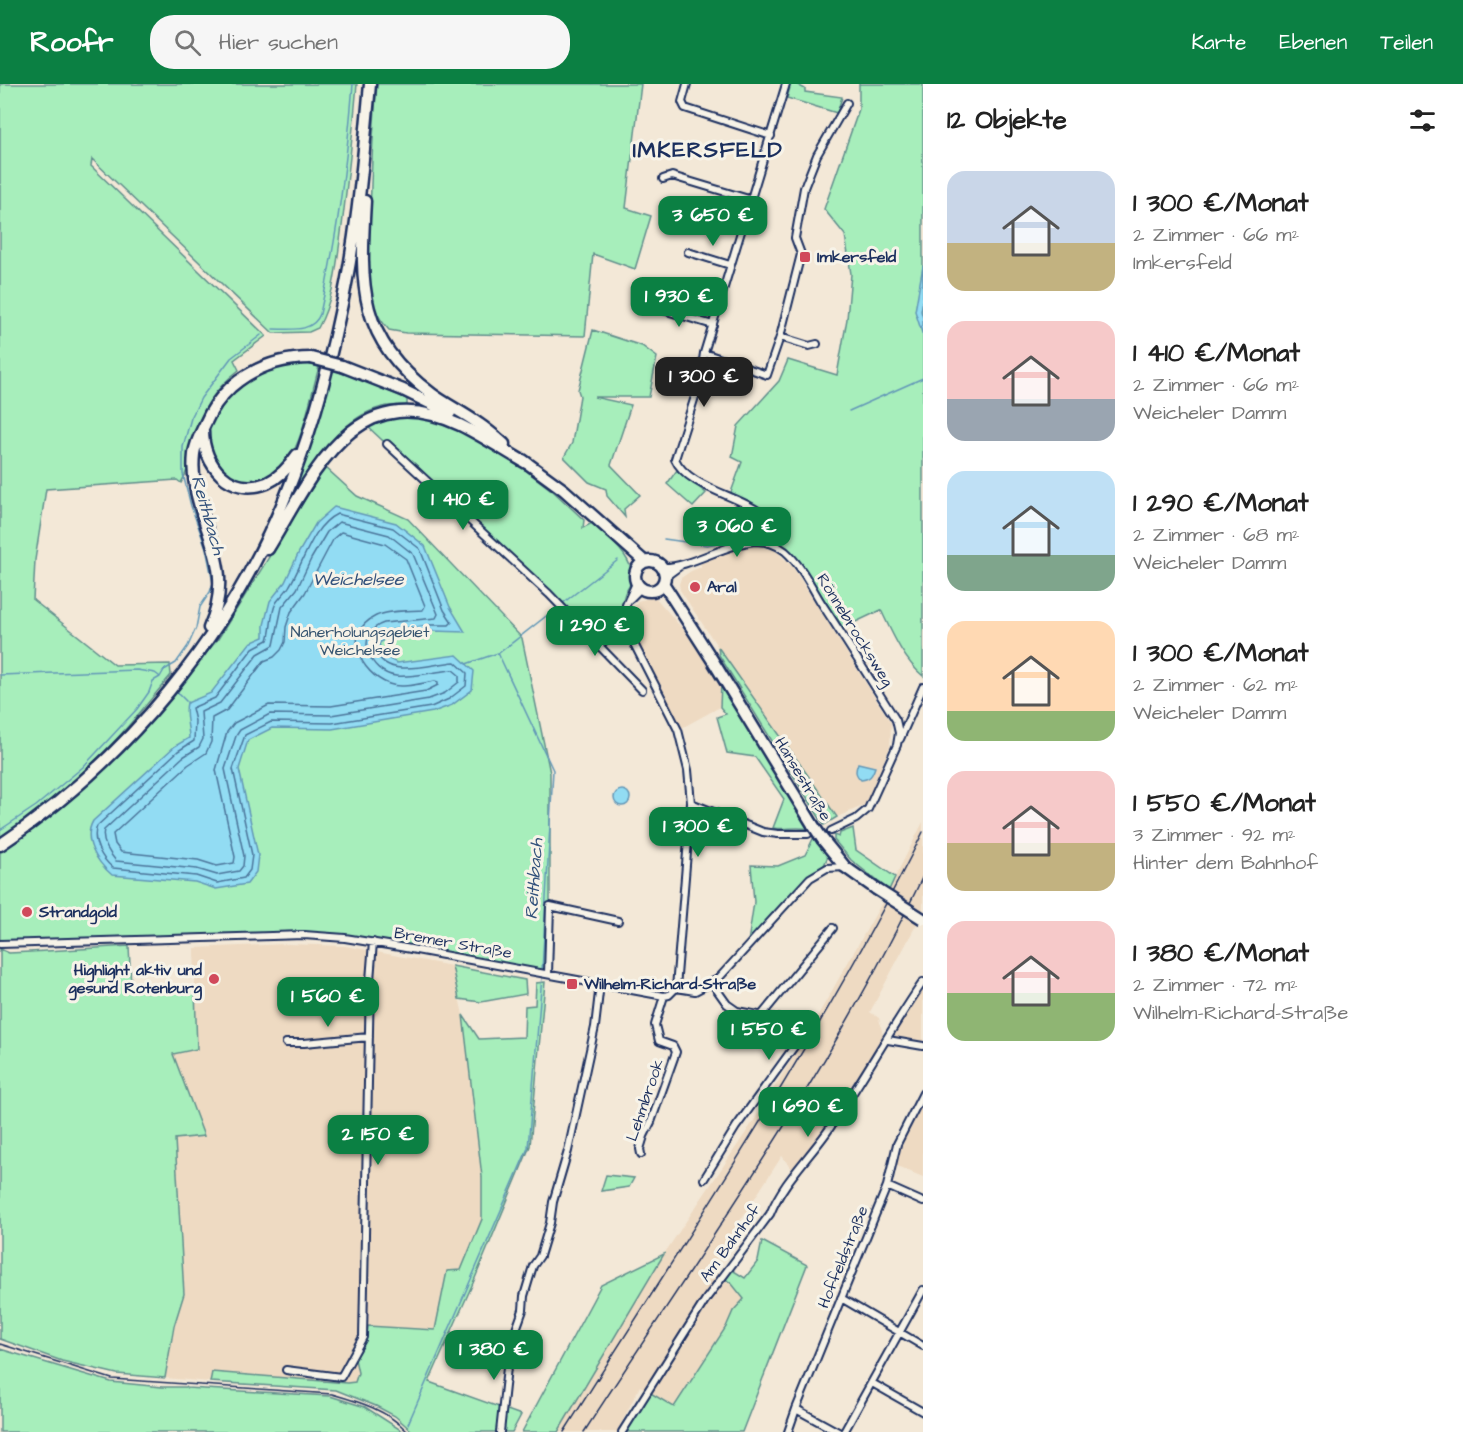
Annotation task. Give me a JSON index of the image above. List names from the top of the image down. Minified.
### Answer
{"streets":{"main road":["Hansestraße"],"street":["Rönnebrocksweg","Bremer Straße","Lehmbrook","Am Bahnhof","Hoffeldstraße"]},"crossings":[["Bremer Straße","Lehmbrook"]],"districts":["IMKERSFELD"],"water":["Reithbach","Weichelsee"],"parks":["Naherholungsgebiet Weichelsee"],"places":{"transit":["Imkersfeld","Wilhelm-Richard-Straße"],"other":["Aral","Strandgold","Highlight aktiv und gesund Rotenburg"]},"page":{"header":"Roofr","search":"Hier suchen","nav":["Karte","Ebenen","Teilen"],"heading":"12 Objekte","list":[{"name":"1 300 €/Monat","note":"2 Zimmer · 66 m² · Imkersfeld"},{"name":"1 410 €/Monat","note":"2 Zimmer · 66 m² · Weicheler Damm"},{"name":"1 290 €/Monat","note":"2 Zimmer · 68 m² · Weicheler Damm"},{"name":"1 300 €/Monat","note":"2 Zimmer · 62 m² · Weicheler Damm"},{"name":"1 550 €/Monat","note":"3 Zimmer · 92 m² · Hinter dem Bahnhof"},{"name":"1 380 €/Monat","note":"2 Zimmer · 72 m² · Wilhelm-Richard-Straße"}],"price":["3 650 €","1 930 €","1 300 €","1 410 €","3 060 €","1 290 €","1 300 €","1 560 €","1 550 €","1 690 €","2 150 €","1 380 €"]}}
